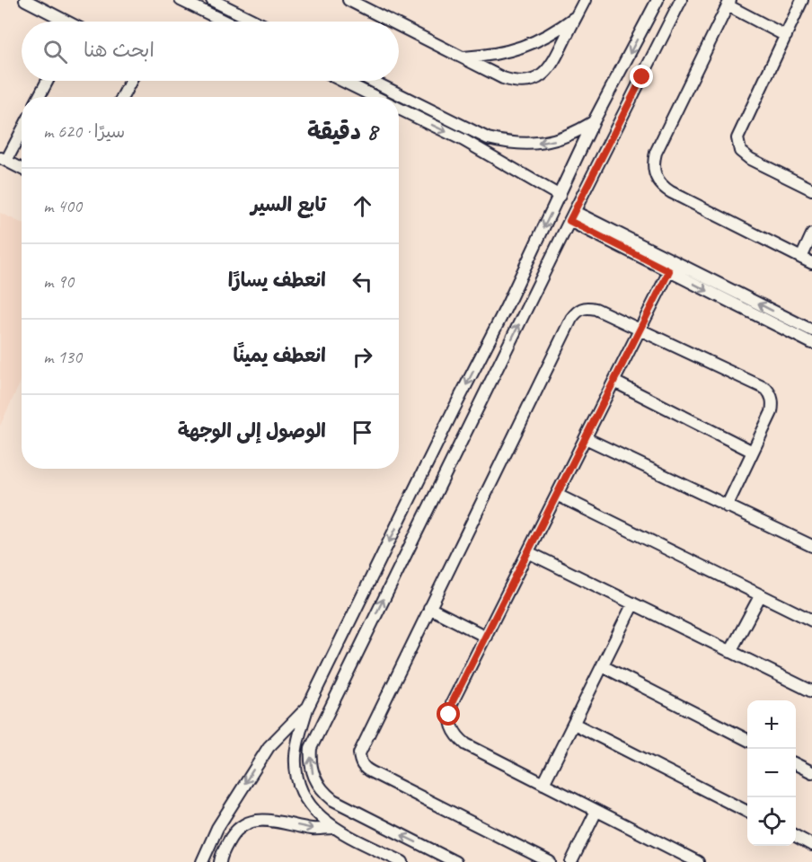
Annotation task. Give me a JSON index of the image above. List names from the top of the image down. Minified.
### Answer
{"page":{"search":"ابحث هنا","heading":["8 دقيقة","سيرًا · 620 m"],"list":[["تابع السير","400 m"],["انعطف يسارًا","90 m"],["انعطف يمينًا","130 m"],"الوصول إلى الوجهة"],"map_buttons":["+","−"]}}
